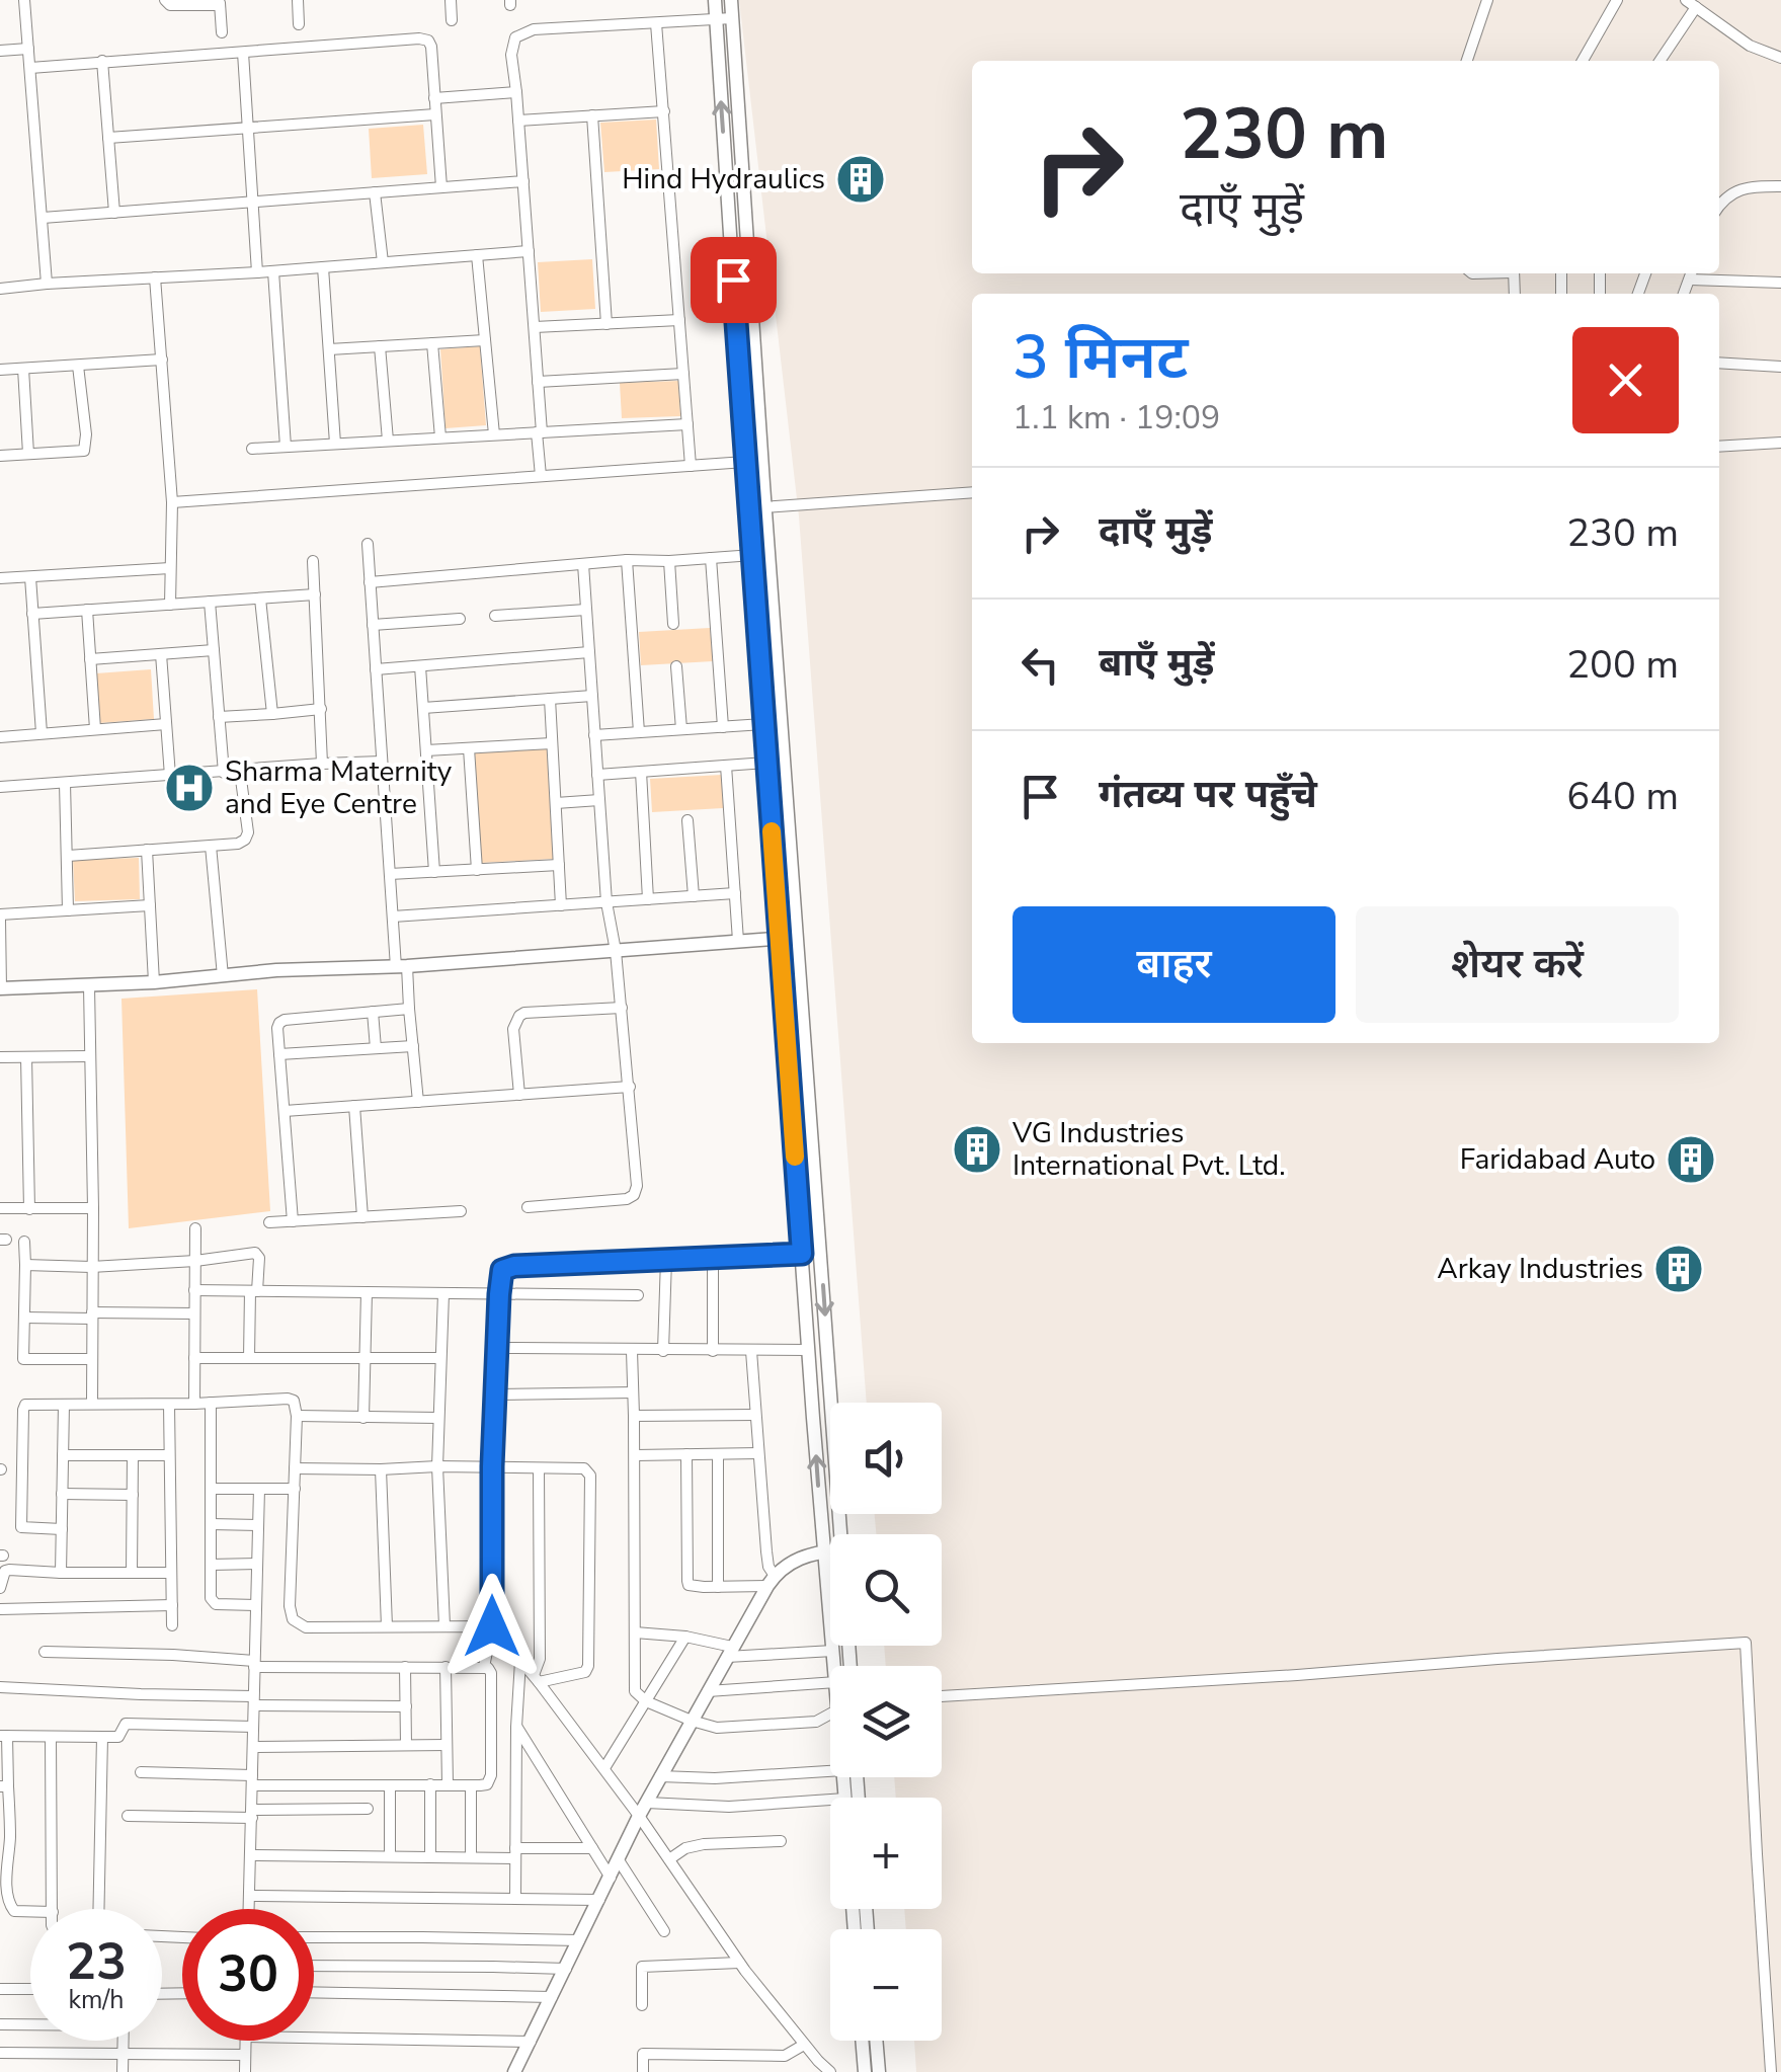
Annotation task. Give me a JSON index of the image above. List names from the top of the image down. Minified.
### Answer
{"places":{"building":["Hind Hydraulics","VG Industries International Pvt. Ltd.","Faridabad Auto","Arkay Industries"],"hospital":["Sharma Maternity and Eye Centre"]},"page":{"turn":["230 m","दाएँ मुड़ें"],"heading":["3 मिनट","1.1 km · 19:09"],"list":[{"name":"दाएँ मुड़ें","value":"230 m"},{"name":"बाएँ मुड़ें","value":"200 m"},{"name":"गंतव्य पर पहुँचे","value":"640 m"}],"buttons":["बाहर","शेयर करें"],"map_buttons":["+","−"],"speed":"23 km/h","limit":"30"}}
